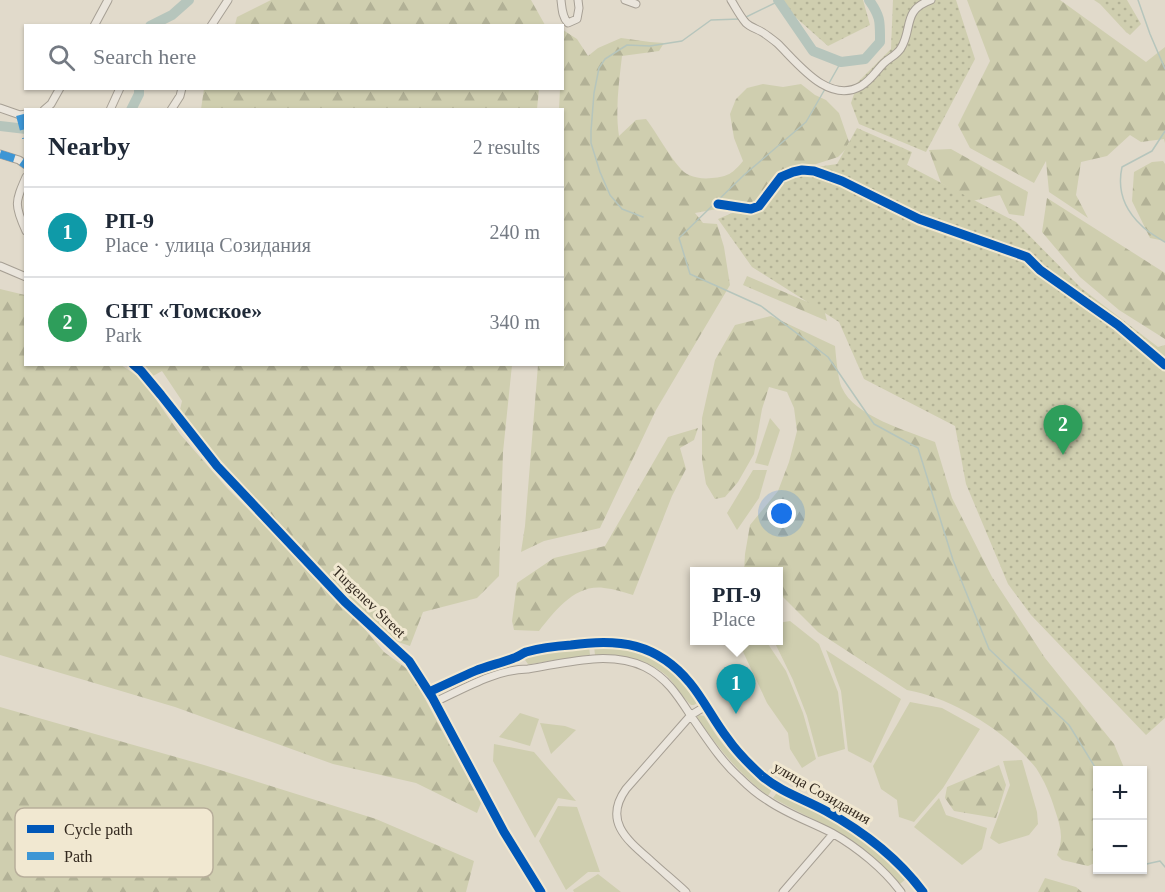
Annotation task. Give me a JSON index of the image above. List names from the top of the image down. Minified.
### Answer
{"streets":{"street":["Turgenev Street","улица Созидания"]},"crossings":[["Turgenev Street","улица Созидания"]],"legend":["Cycle path","Path"],"page":{"search":"Search here","heading":["Nearby","2 results"],"list":[{"mark":"1","name":"РП-9","note":"Place · улица Созидания","value":"240 m"},{"mark":"2","name":"СНТ «Томское»","note":"Park","value":"340 m"}],"pins":["2","1"],"popup":["РП-9","Place"],"map_buttons":["+","−"]}}
